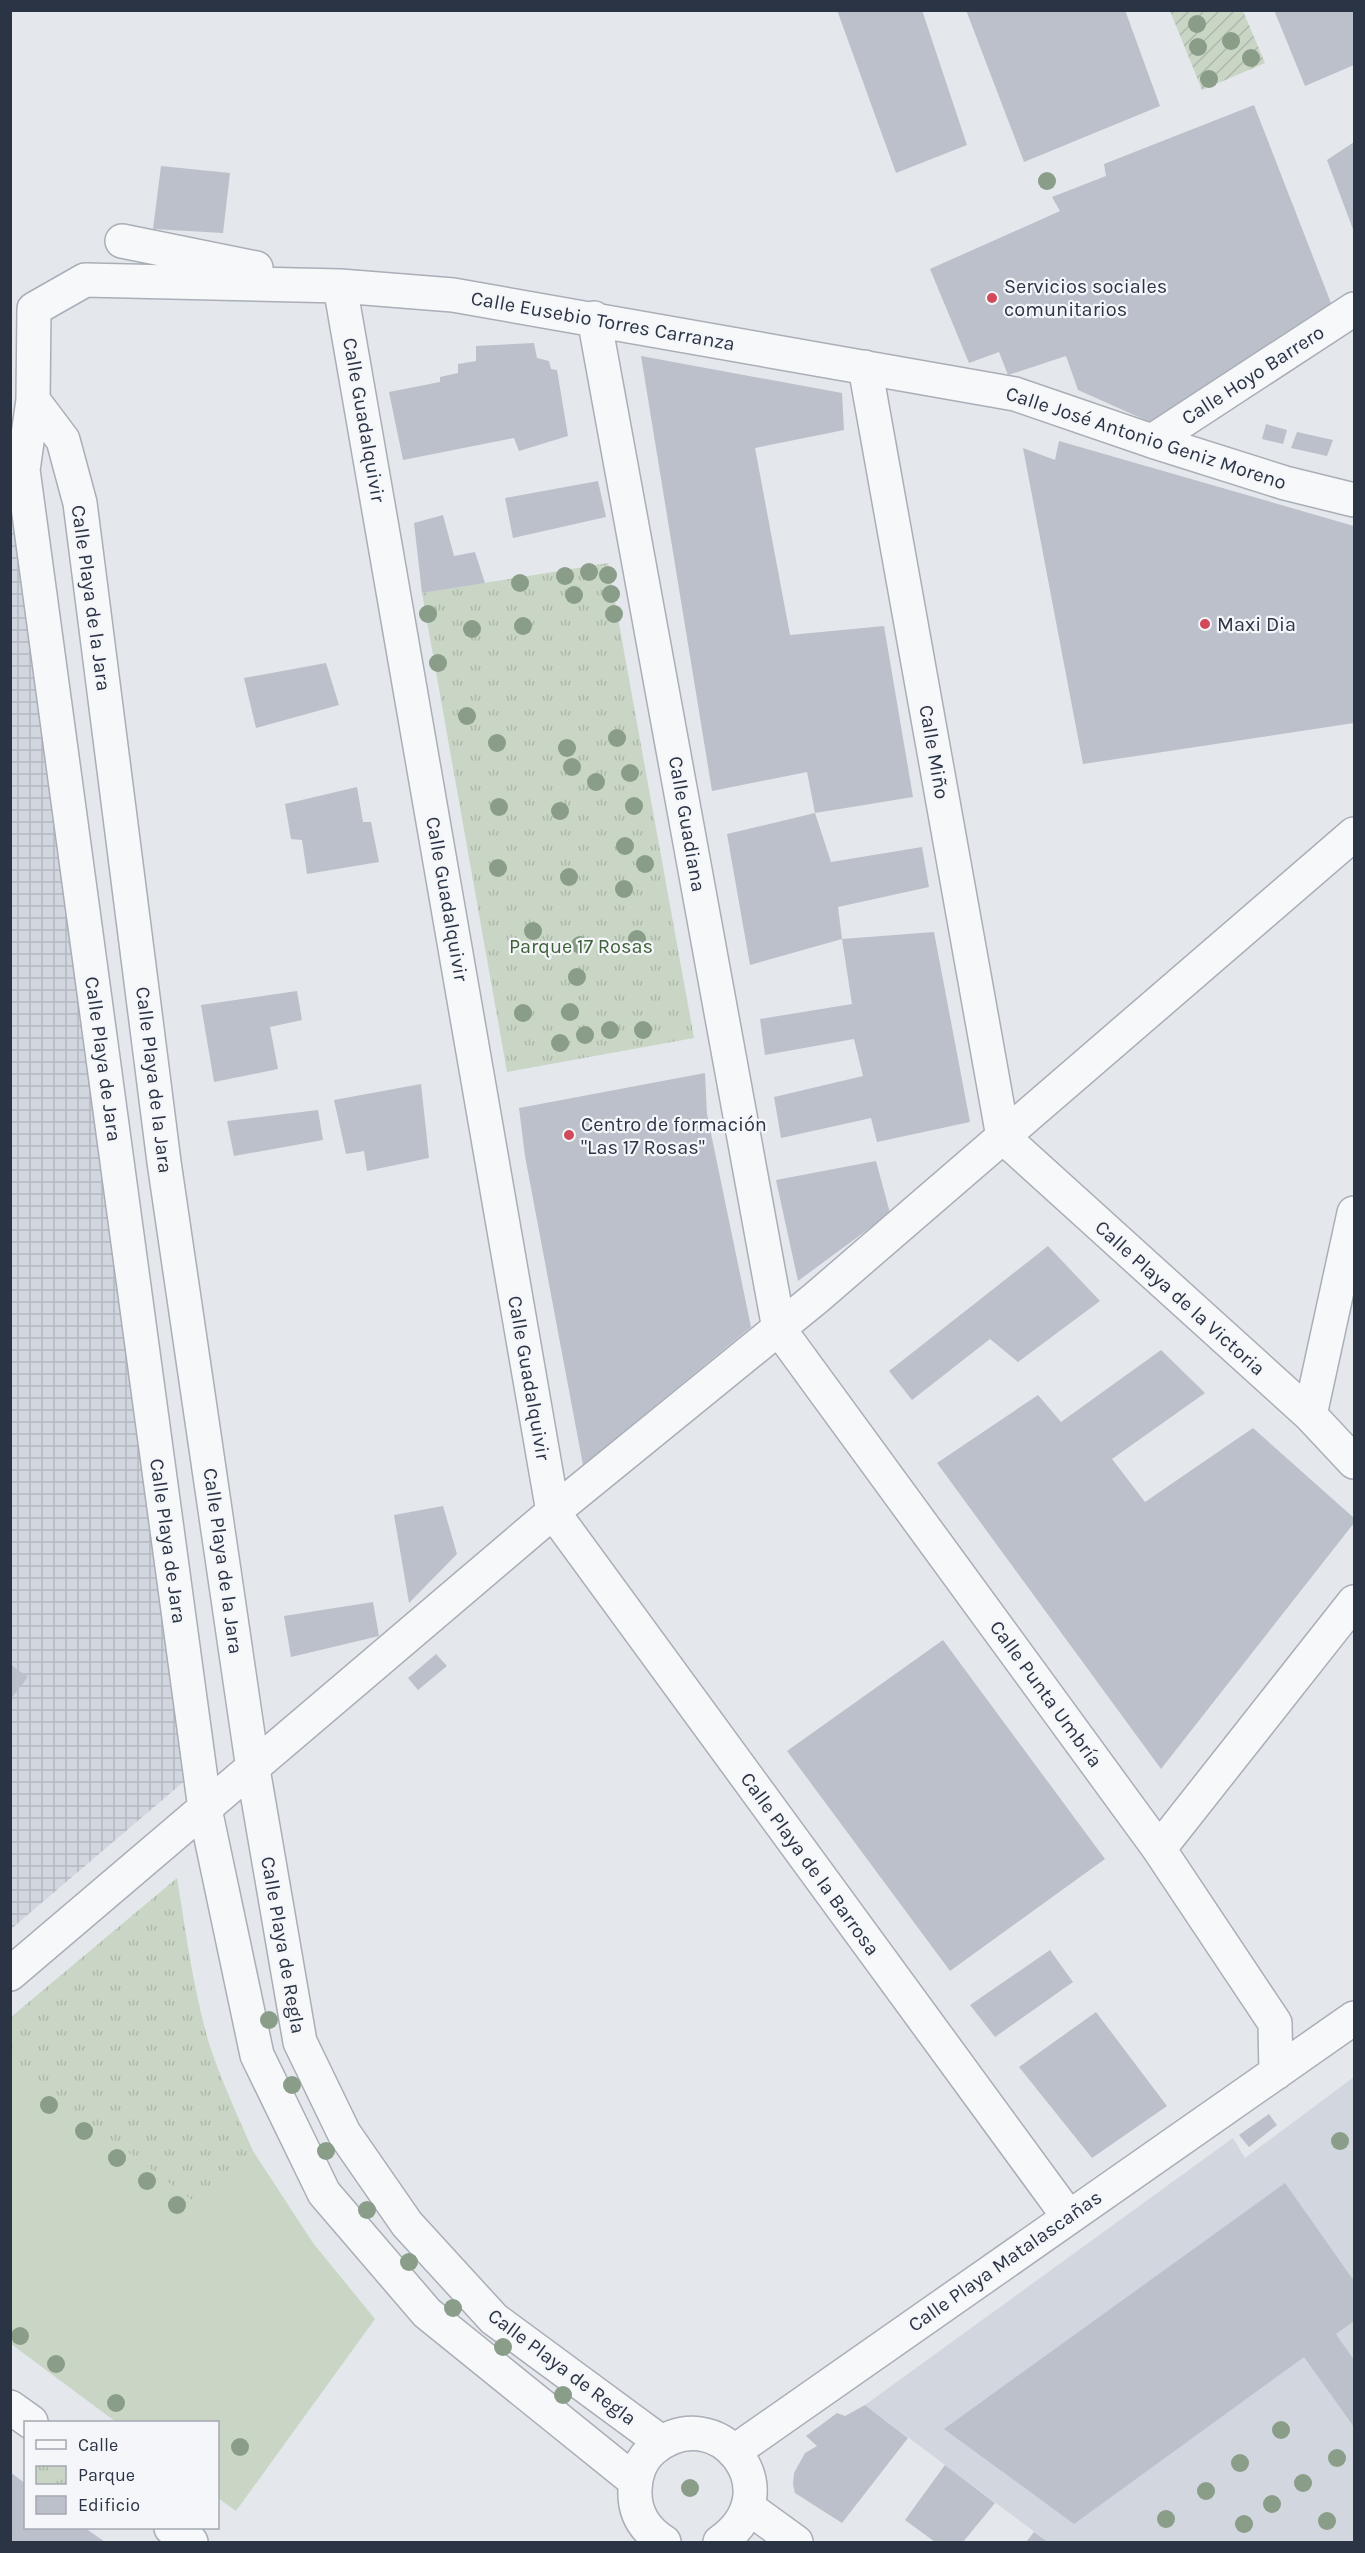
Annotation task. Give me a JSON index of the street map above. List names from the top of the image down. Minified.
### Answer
{"streets":{"street":["Calle Eusebio Torres Carranza","Calle Hoyo Barrero","Calle Guadalquivir","Calle José Antonio Geniz Moreno","Calle Playa de la Jara","Calle Miño","Calle Guadiana","Calle Playa de Jara","Calle Playa de la Victoria","Calle Punta Umbría","Calle Playa de la Barrosa","Calle Playa de Regla","Calle Playa Matalascañas"]},"crossings":[["Calle Eusebio Torres Carranza","Calle Guadalquivir"],["Calle Eusebio Torres Carranza","Calle José Antonio Geniz Moreno"],["Calle Eusebio Torres Carranza","Calle Miño"],["Calle Eusebio Torres Carranza","Calle Guadiana"],["Calle Eusebio Torres Carranza","Calle Playa de Jara"],["Calle Hoyo Barrero","Calle José Antonio Geniz Moreno"],["Calle Guadalquivir","Calle Playa de la Barrosa"],["Calle José Antonio Geniz Moreno","Calle Miño"],["Calle Playa de la Jara","Calle Playa de Jara"],["Calle Playa de la Jara","Calle Playa de Regla"],["Calle Miño","Calle Playa de la Victoria"],["Calle Guadiana","Calle Punta Umbría"],["Calle Punta Umbría","Calle Playa Matalascañas"],["Calle Playa de la Barrosa","Calle Playa Matalascañas"]],"parks":["Parque 17 Rosas"],"places":["Servicios sociales comunitarios","Maxi Dia","Centro de formación \"Las 17 Rosas\""],"legend":["Calle","Parque","Edificio"]}
